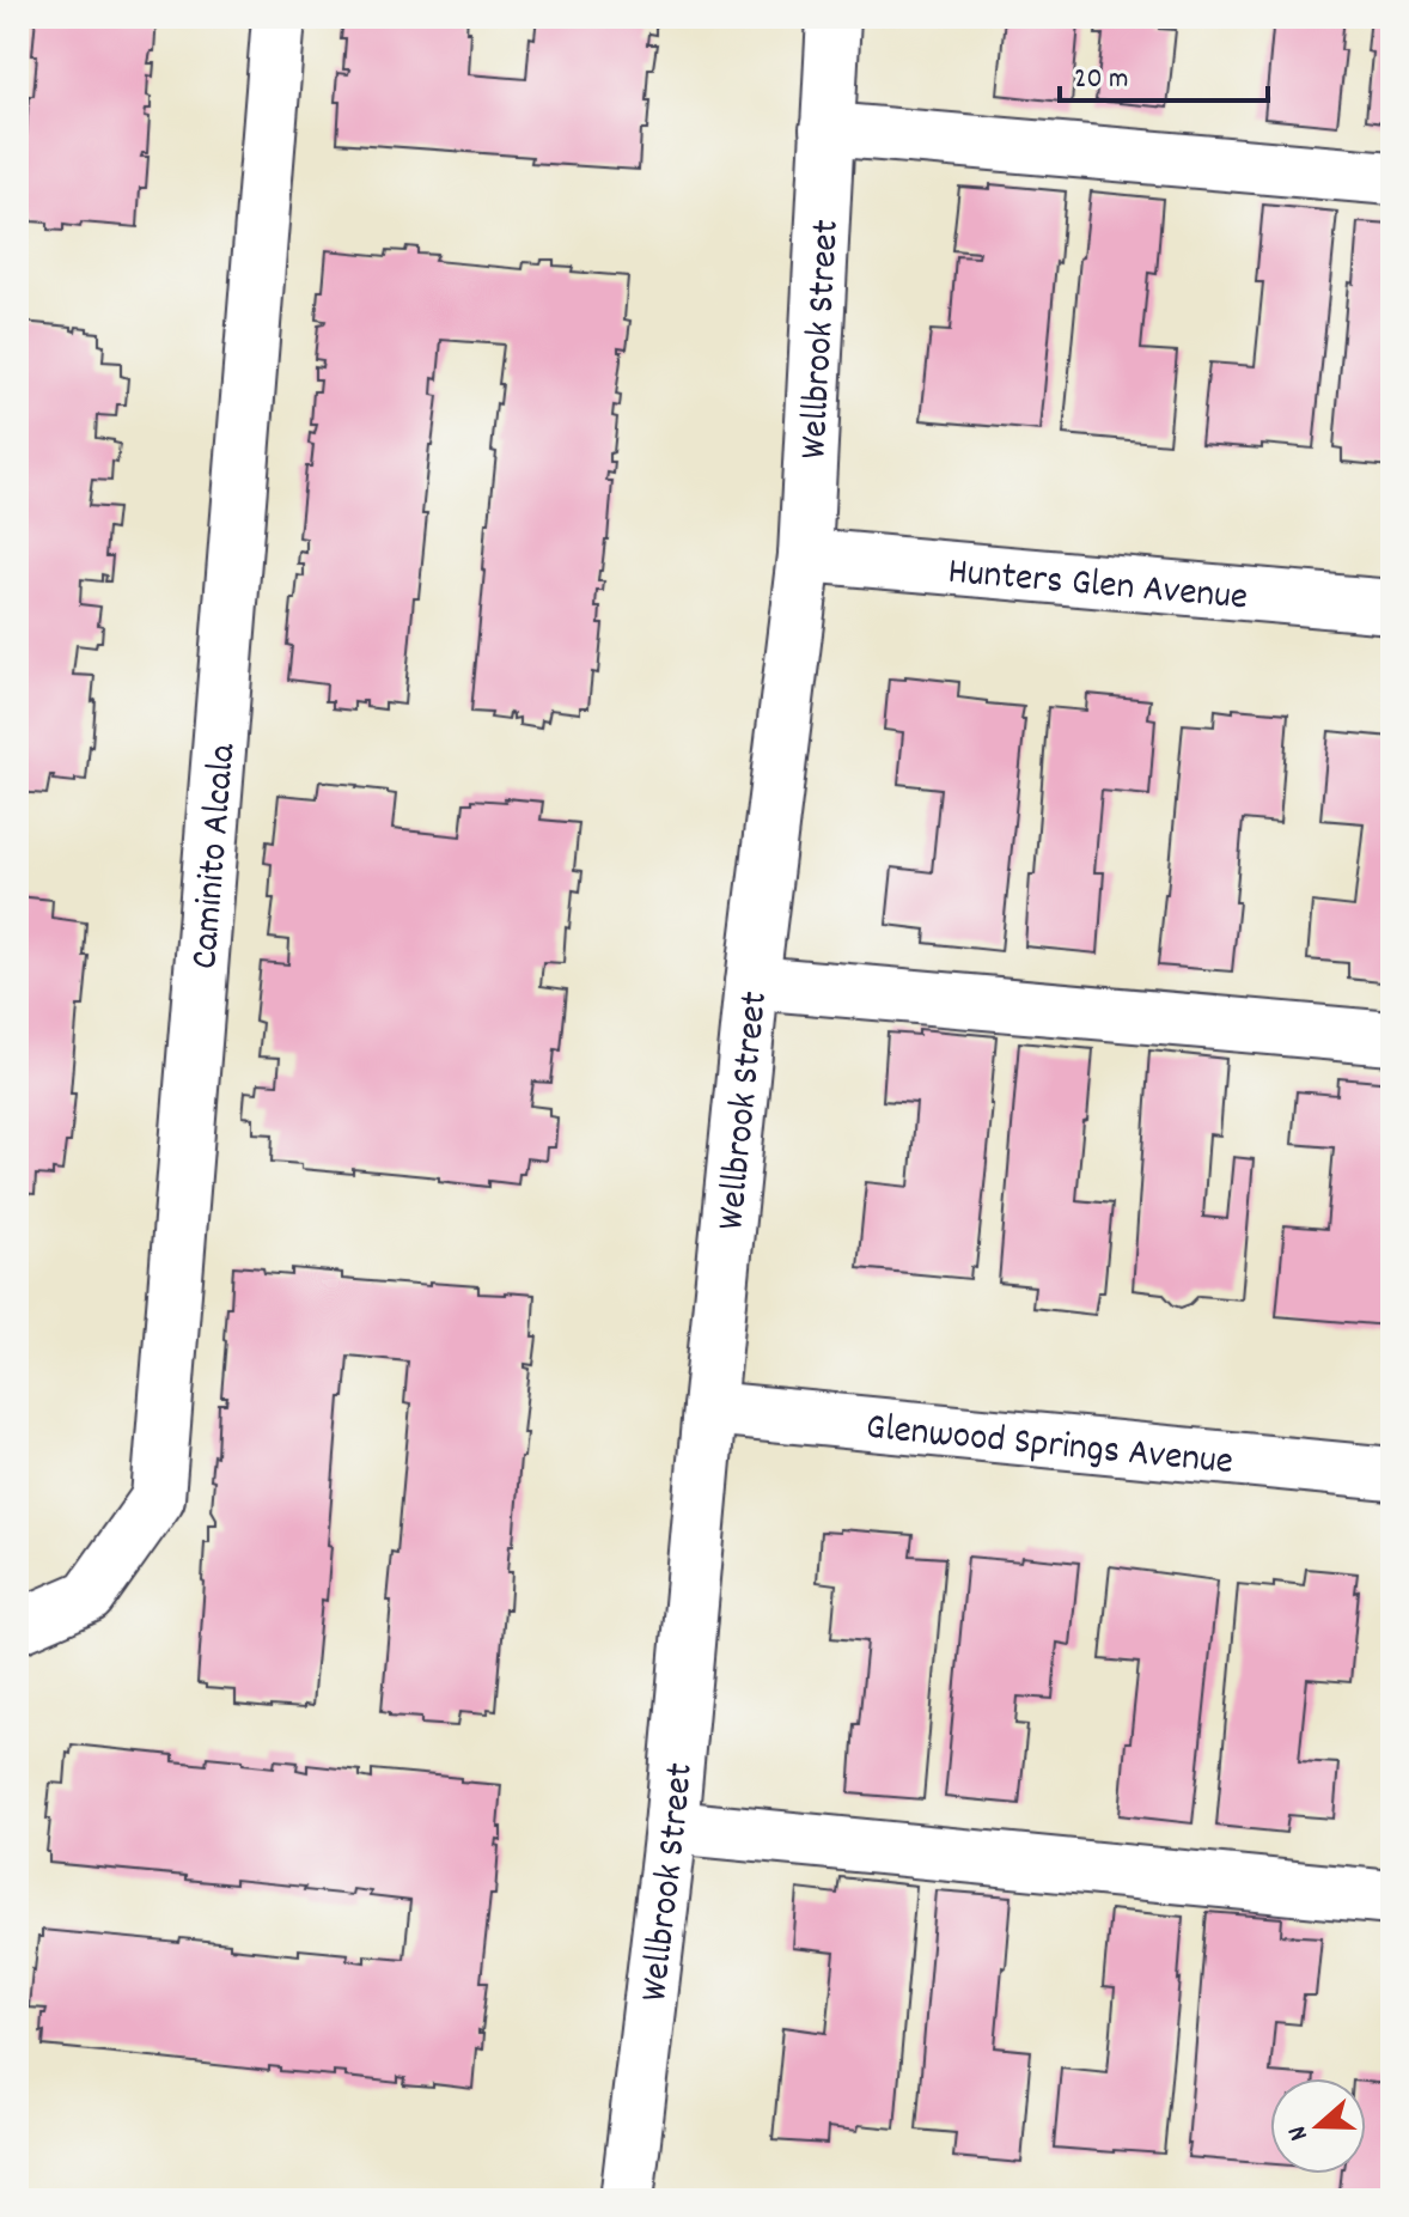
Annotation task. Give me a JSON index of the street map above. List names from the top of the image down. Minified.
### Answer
{"streets":{"street":["Wellbrook Street","Hunters Glen Avenue","Caminito Alcala","Glenwood Springs Avenue"]},"crossings":[["Wellbrook Street","Hunters Glen Avenue"],["Wellbrook Street","Glenwood Springs Avenue"]],"scale_bar":"20 m","north":"left"}
